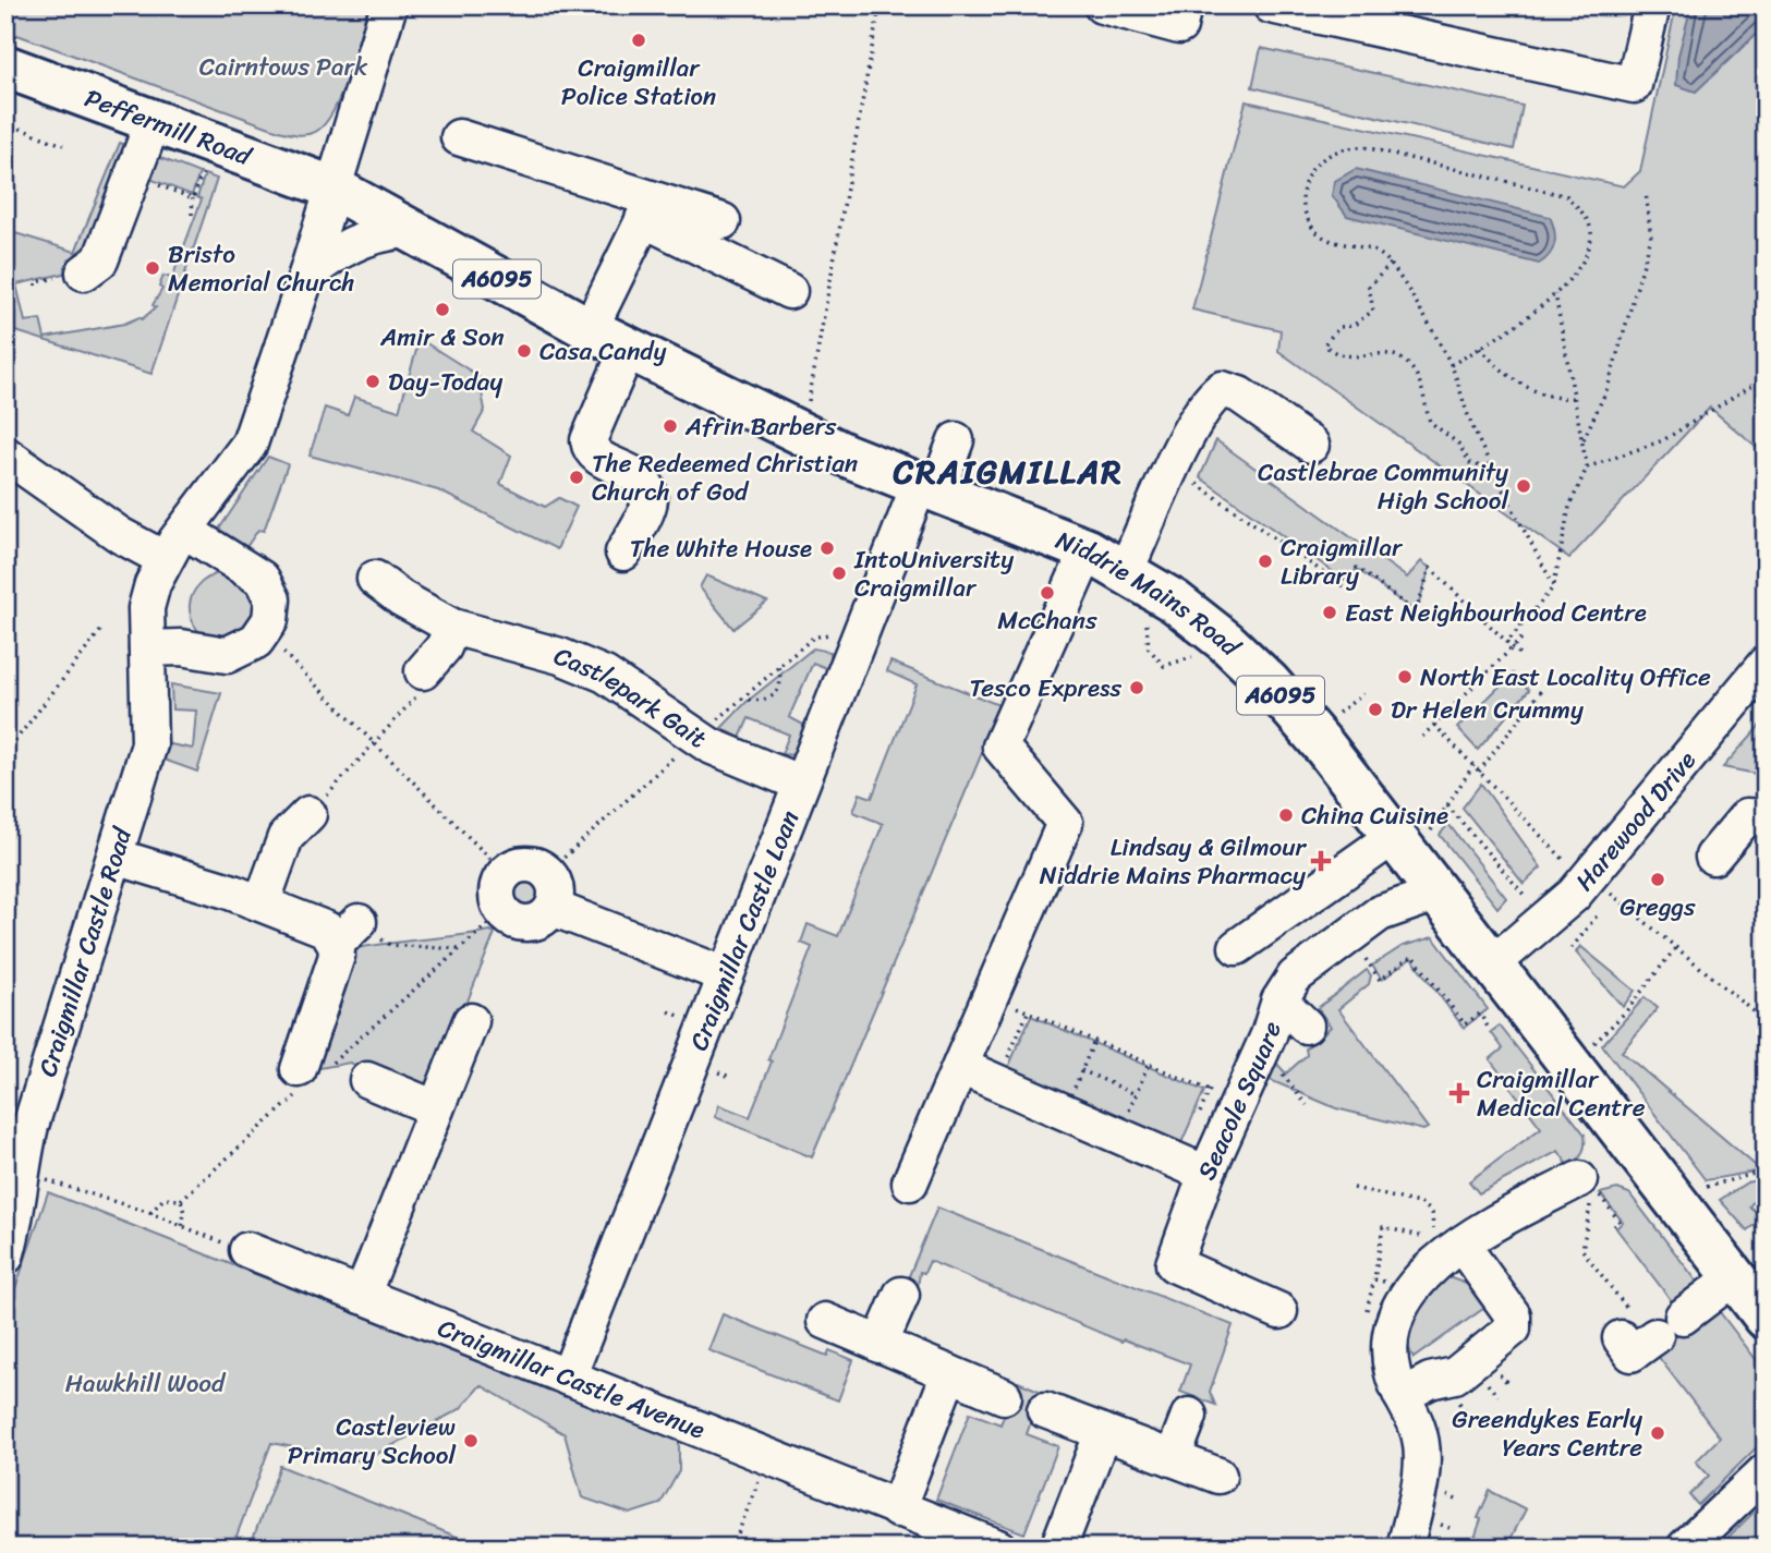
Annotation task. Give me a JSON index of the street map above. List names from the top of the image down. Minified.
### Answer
{"streets":{"main road":["Peffermill Road","A6095","Niddrie Mains Road"],"street":["Castlepark Gait","Harewood Drive","Craigmillar Castle Loan","Craigmillar Castle Road","Seacole Square","Craigmillar Castle Avenue"]},"crossings":[["Peffermill Road","Niddrie Mains Road"],["Peffermill Road","Craigmillar Castle Road"],["Niddrie Mains Road","Harewood Drive"],["Niddrie Mains Road","Craigmillar Castle Loan"],["Niddrie Mains Road","Craigmillar Castle Road"],["Niddrie Mains Road","Seacole Square"],["Castlepark Gait","Craigmillar Castle Loan"],["Craigmillar Castle Loan","Craigmillar Castle Avenue"]],"districts":["CRAIGMILLAR"],"parks":["Cairntows Park","Hawkhill Wood"],"places":{"other":["Craigmillar Police Station","Bristo Memorial Church","Amir & Son","Casa Candy","Day-Today","Afrin Barbers","The Redeemed Christian Church of God","Castlebrae Community High School","The White House","Craigmillar Library","IntoUniversity Craigmillar","McChans","East Neighbourhood Centre","North East Locality Office","Tesco Express","Dr Helen Crummy","China Cuisine","Greggs","Greendykes Early Years Centre","Castleview Primary School"],"health":["Lindsay & Gilmour Niddrie Mains Pharmacy","Craigmillar Medical Centre"]}}
